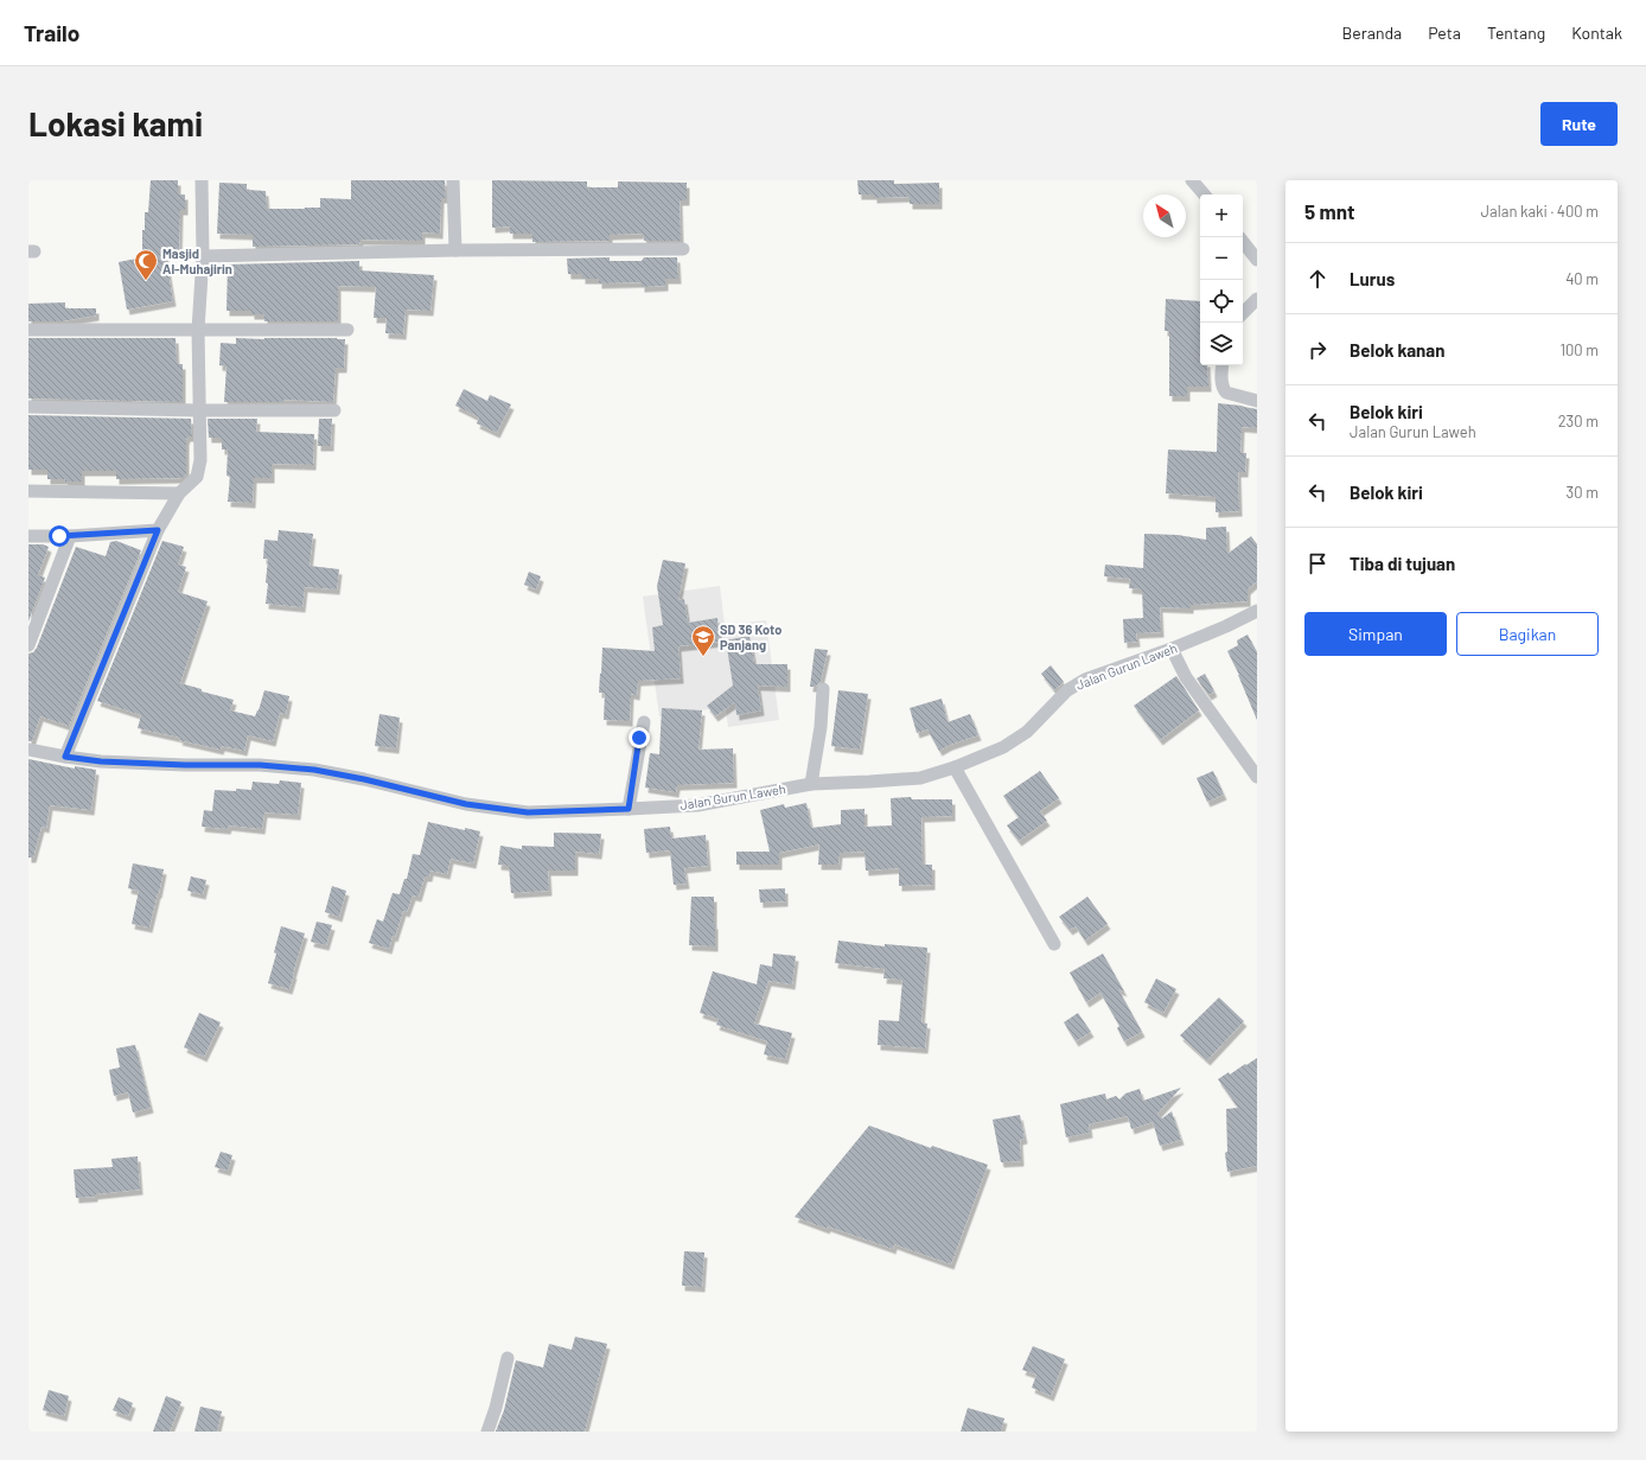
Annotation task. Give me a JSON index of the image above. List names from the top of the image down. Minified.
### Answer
{"streets":{"street":["Jalan Gurun Laweh"]},"places":{"mosque":["Masjid Al-Muhajirin"],"school or university":["SD 36 Koto Panjang"]},"north":"top left","page":{"header":"Trailo","nav":["Beranda","Peta","Tentang","Kontak"],"buttons":["Rute",["Simpan","Bagikan"]],"title":"Lokasi kami","heading":["5 mnt","Jalan kaki · 400 m"],"map_buttons":["+","−"],"list":[["Lurus","40 m"],["Belok kanan","100 m"],["Belok kiri","Jalan Gurun Laweh","230 m"],["Belok kiri","30 m"],"Tiba di tujuan"]}}
